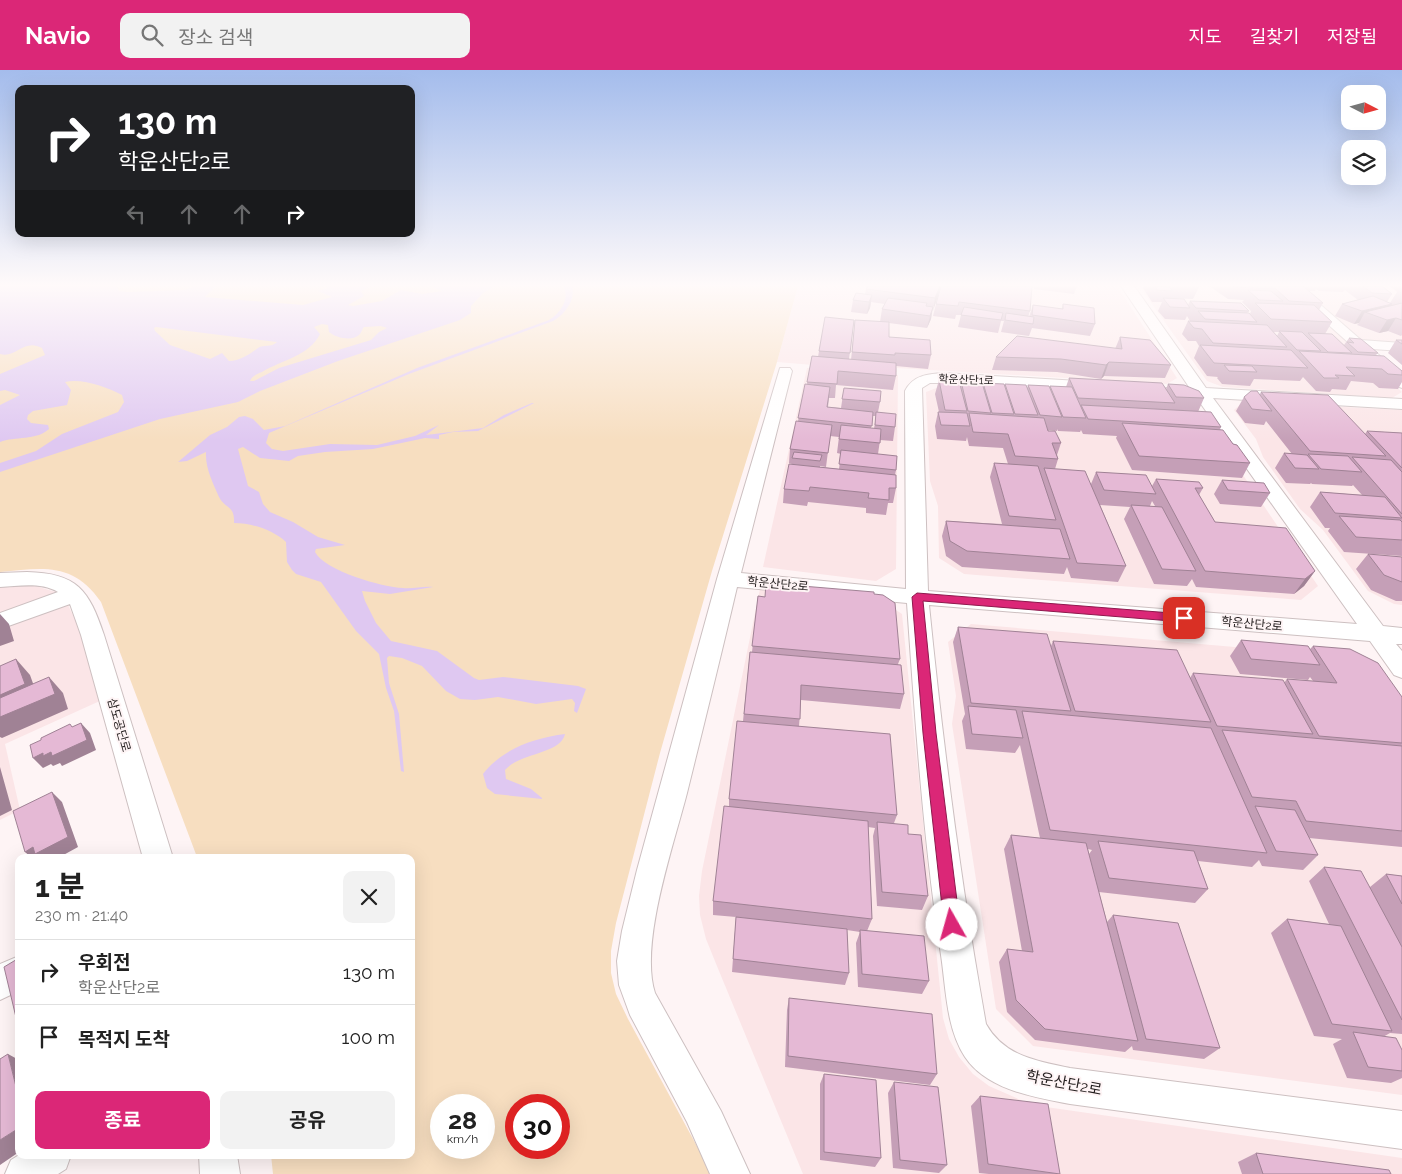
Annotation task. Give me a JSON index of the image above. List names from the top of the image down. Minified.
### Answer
{"streets":{"street":["학운산단1로","학운산단2로","삼도공단로"]},"crossings":[["학운산단1로","학운산단2로"]],"north":"right","page":{"header":"Navio","search":"장소 검색","nav":["지도","길찾기","저장됨"],"turn":["130 m","학운산단2로"],"heading":["1 분","230 m · 21:40"],"list":[{"name":"우회전","note":"학운산단2로","value":"130 m"},{"name":"목적지 도착","value":"100 m"}],"buttons":["종료","공유"],"speed":"28 km/h","limit":"30"}}
